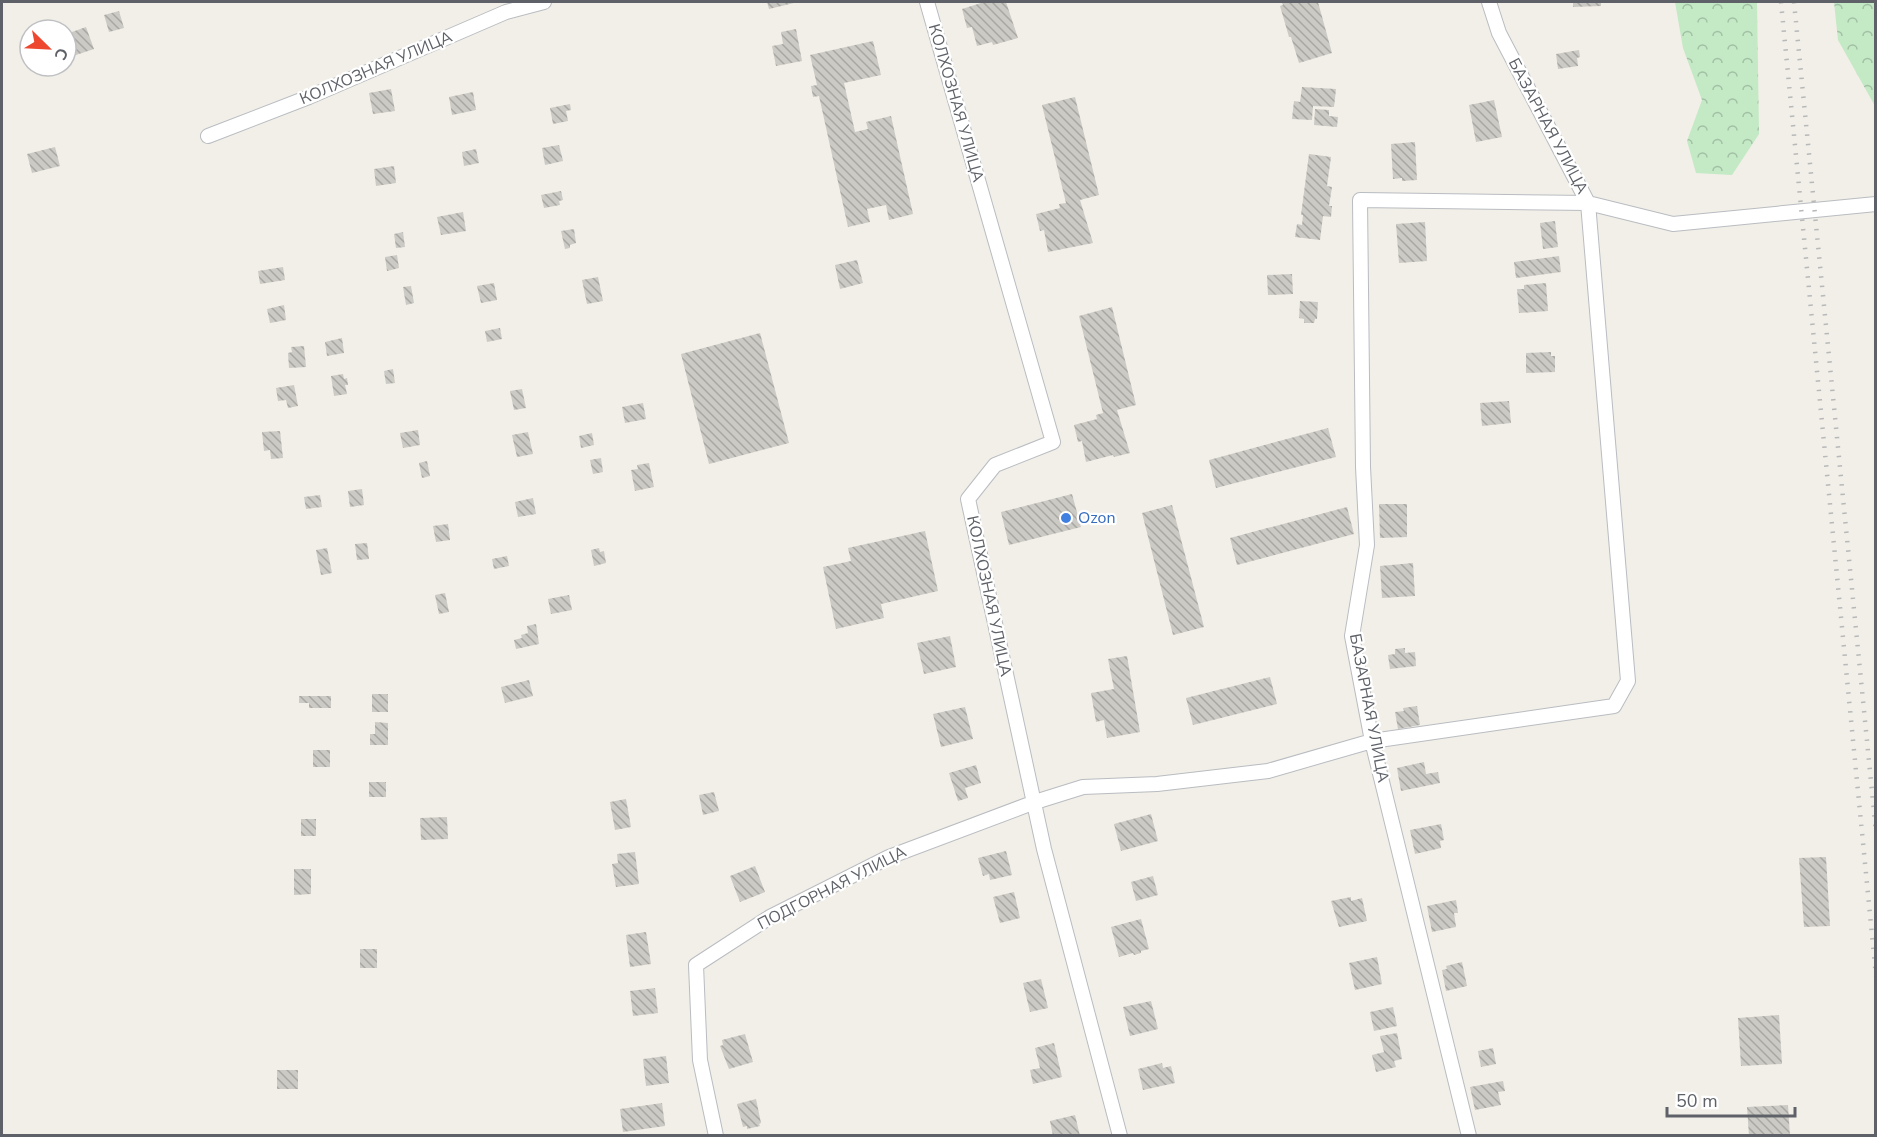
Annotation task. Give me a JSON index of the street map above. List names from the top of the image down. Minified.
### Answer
{"streets":{"street":["КОЛХОЗНАЯ УЛИЦА","БАЗАРНАЯ УЛИЦА","ПОДГОРНАЯ УЛИЦА"]},"crossings":[["КОЛХОЗНАЯ УЛИЦА","ПОДГОРНАЯ УЛИЦА"]],"places":["Ozon"],"scale_bar":"50 m","north":"bottom right"}
